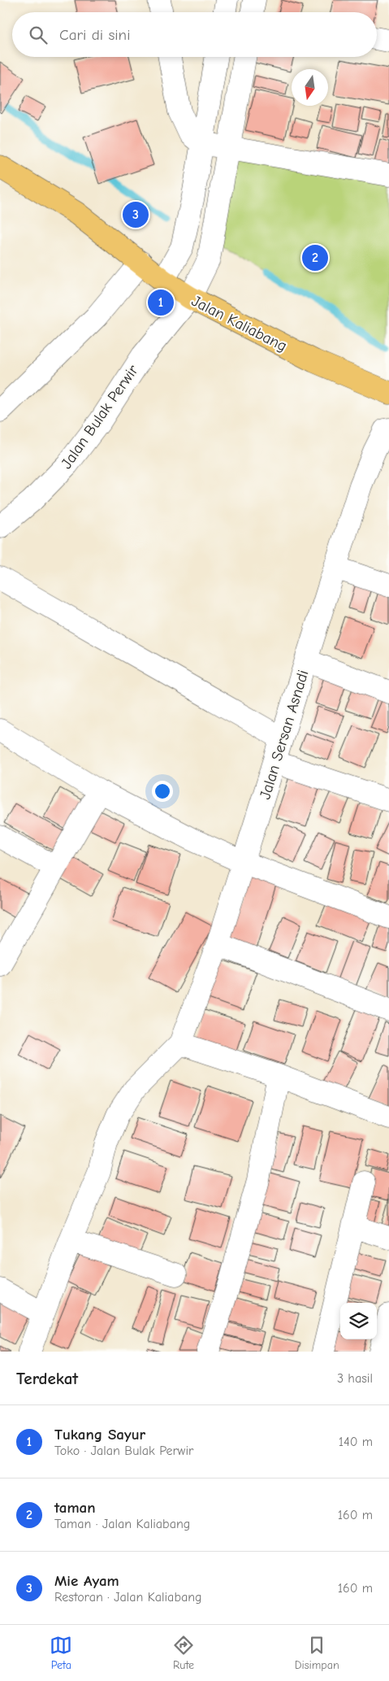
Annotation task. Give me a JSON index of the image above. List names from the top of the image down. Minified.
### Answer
{"streets":{"main road":["Jalan Kaliabang"],"street":["Jalan Bulak Perwir","Jalan Sersan Asnadi"]},"crossings":[["Jalan Kaliabang","Jalan Bulak Perwir"]],"north":"bottom","page":{"search":"Cari di sini","pins":["3","2","1"],"heading":["Terdekat","3 hasil"],"list":[{"mark":"1","name":"Tukang Sayur","note":"Toko · Jalan Bulak Perwir","value":"140 m"},{"mark":"2","name":"taman","note":"Taman · Jalan Kaliabang","value":"160 m"},{"mark":"3","name":"Mie Ayam","note":"Restoran · Jalan Kaliabang","value":"160 m"}],"nav":["Peta","Rute","Disimpan"]}}
